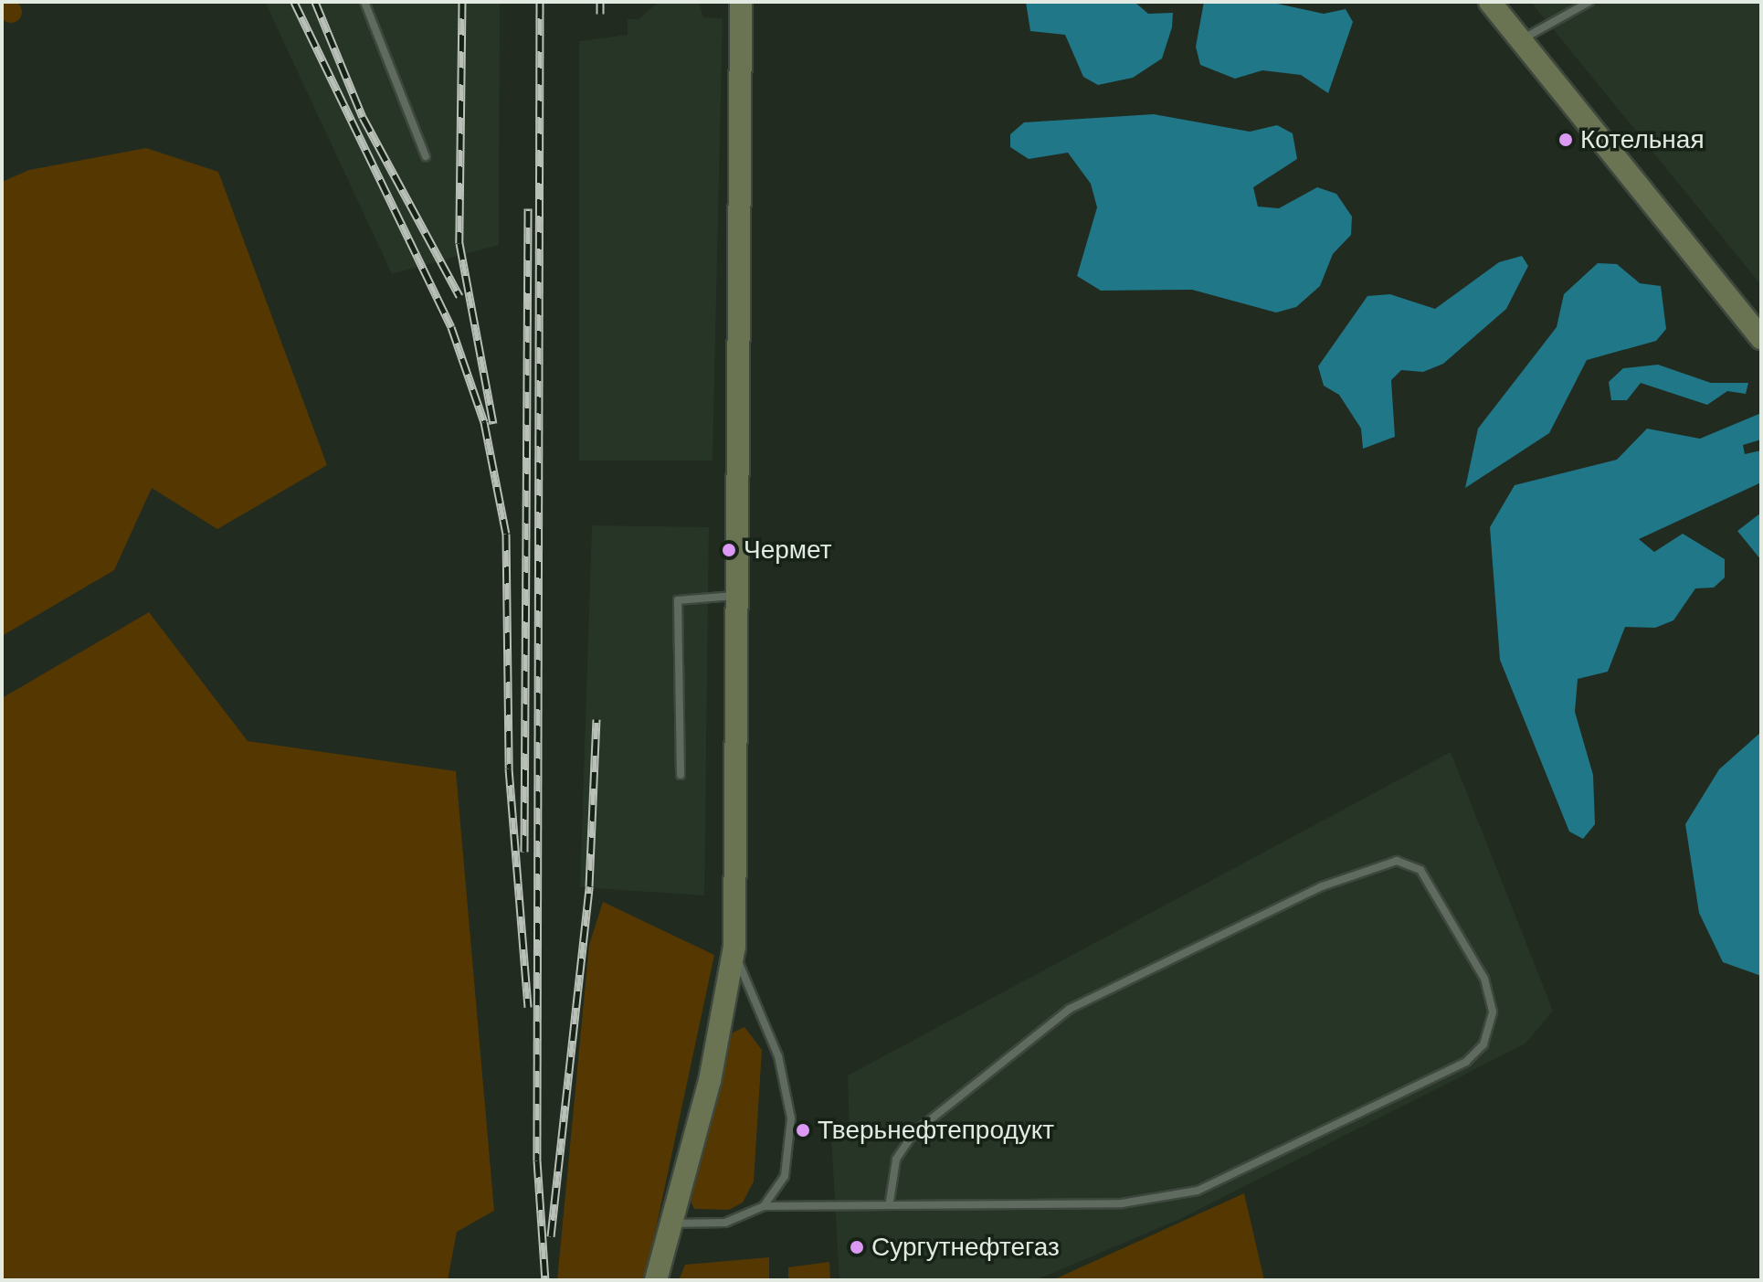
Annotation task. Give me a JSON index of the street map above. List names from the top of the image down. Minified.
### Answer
{"places":["Котельная","Чермет","Тверьнефтепродукт","Сургутнефтегаз"]}
